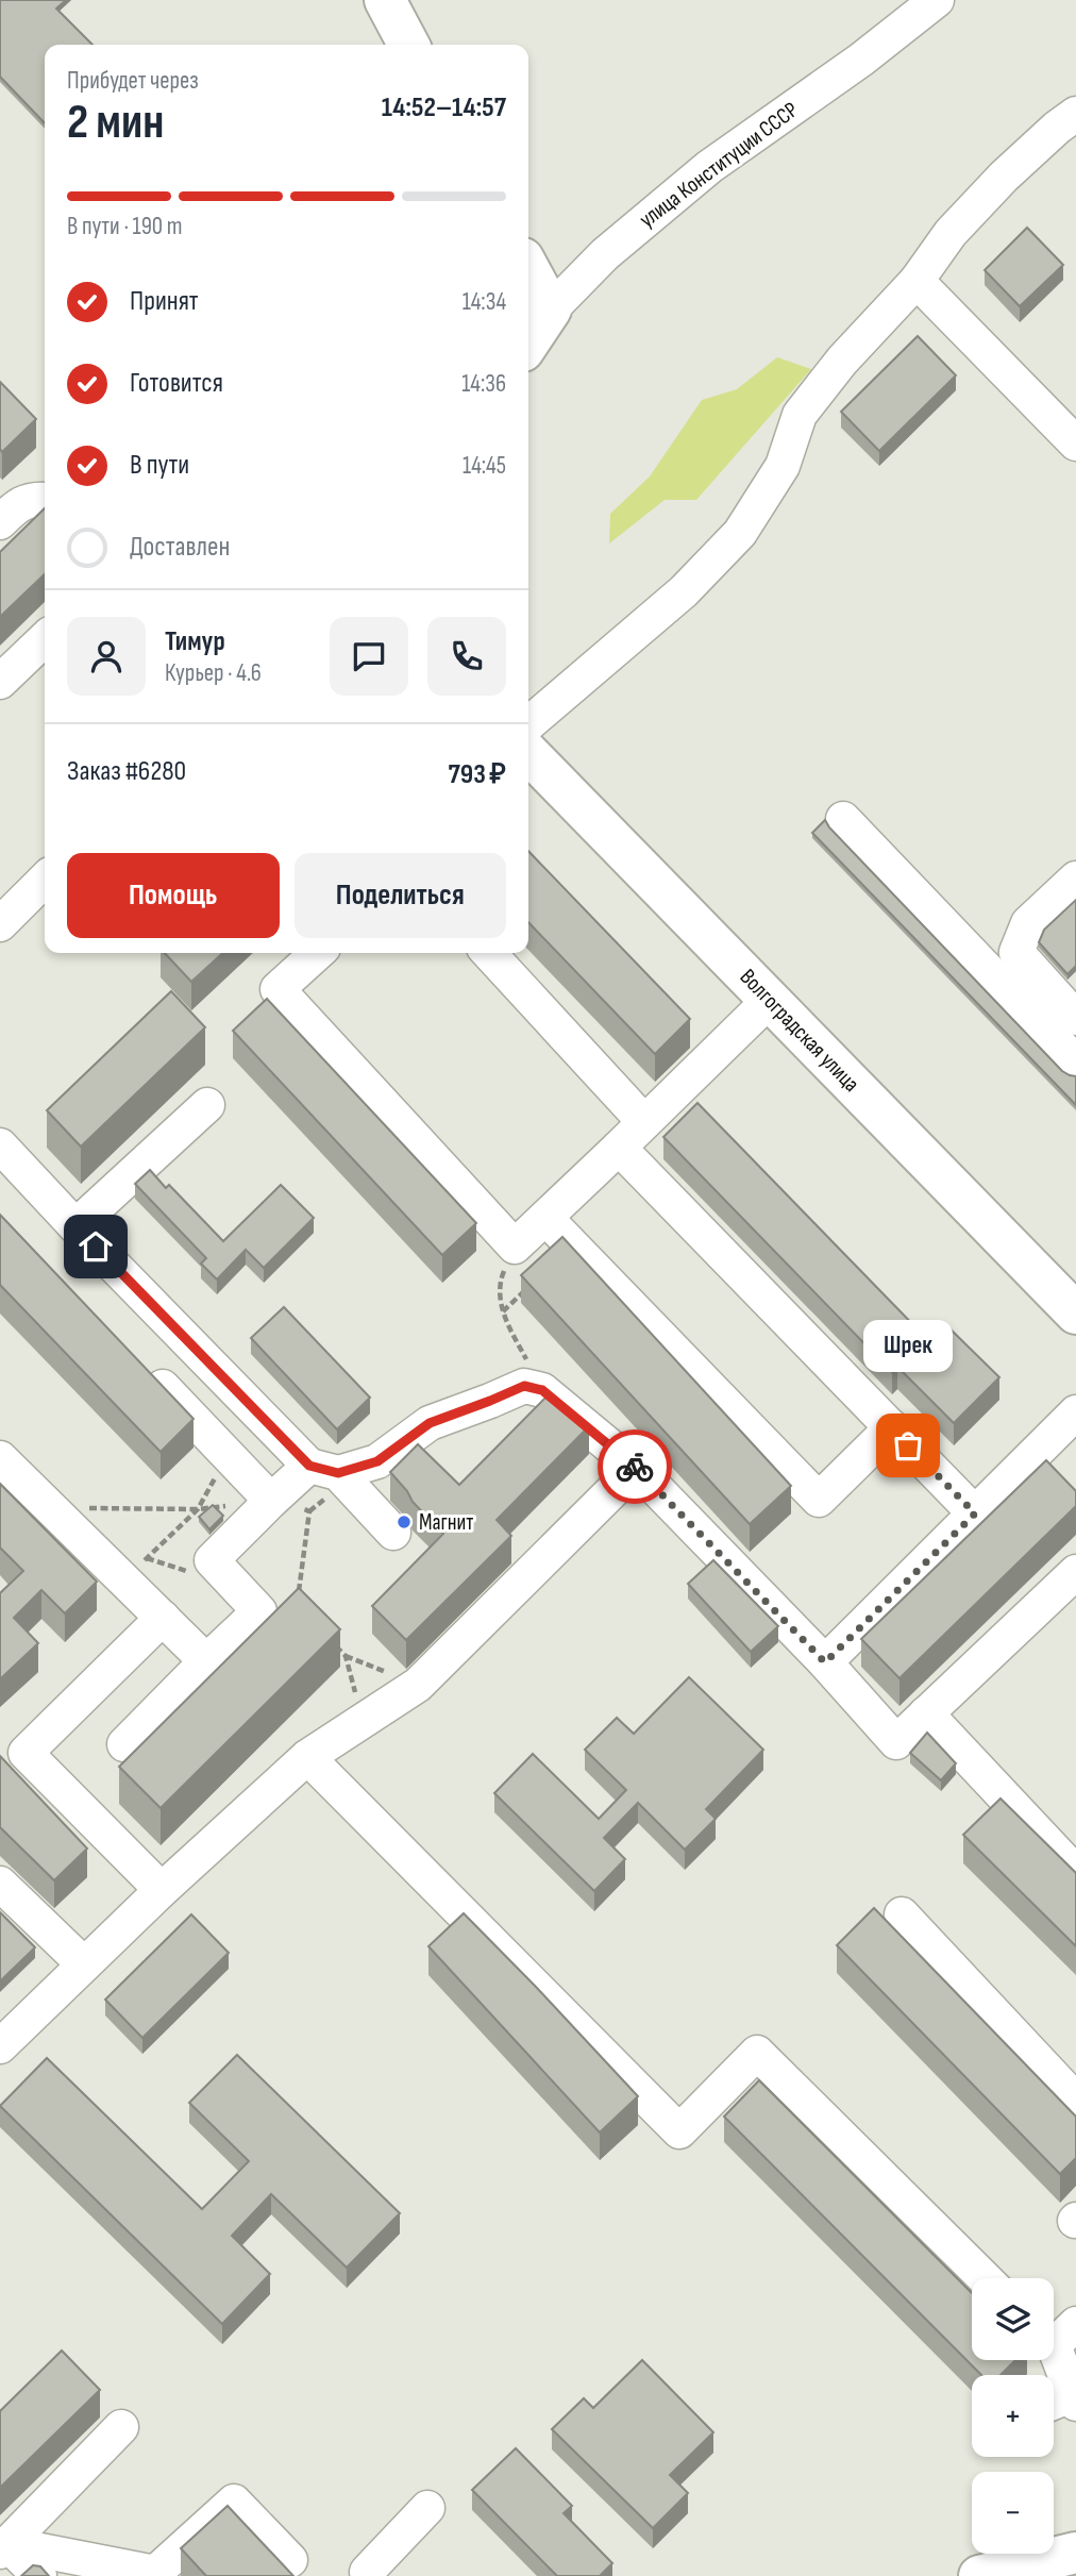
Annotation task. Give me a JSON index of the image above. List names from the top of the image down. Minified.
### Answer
{"streets":{"main road":["улица Конституции СССР","Волгоградская улица"]},"places":["Шрек","Магнит"],"page":{"heading":["2 мин","Прибудет через","14:52–14:57"],"panel":["Тимур","Курьер · 4.6","Заказ #6280","793 ₽"],"bar":"В пути · 190 m","list":[["Принят","14:34"],["Готовится","14:36"],["В пути","14:45"],"Доставлен"],"buttons":["Помощь","Поделиться"],"bubble":"Шрек","map_buttons":["+","−"]}}
